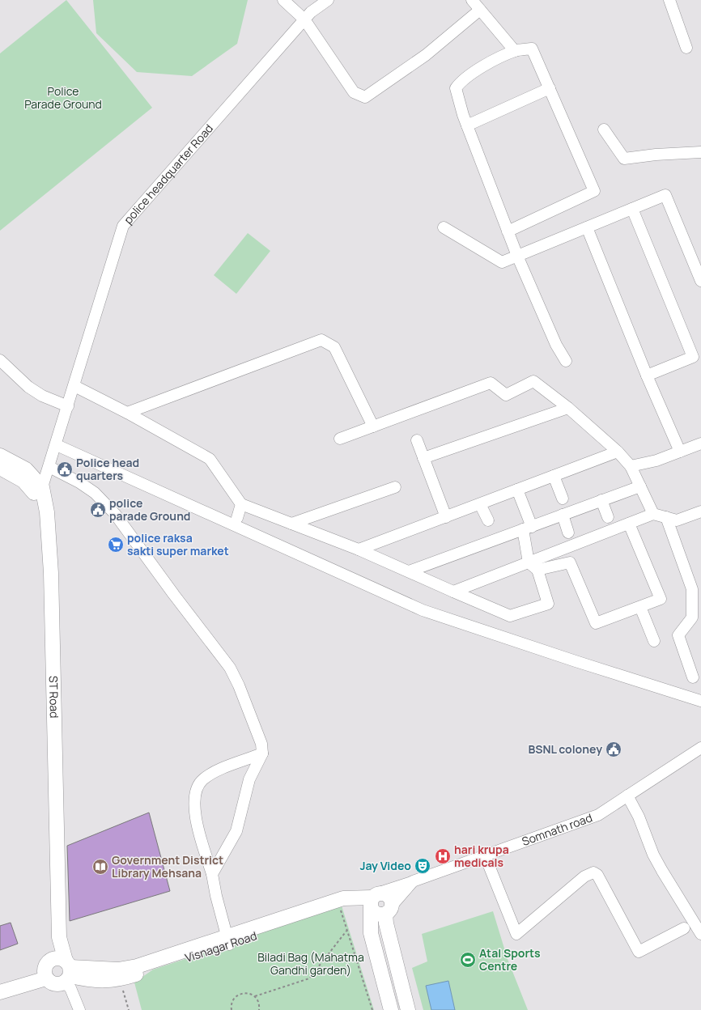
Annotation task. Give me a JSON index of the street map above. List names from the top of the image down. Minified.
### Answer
{"streets":{"main road":["ST Road","Visnagar Road"],"street":["police headquarter Road","Somnath road"]},"crossings":[["police headquarter Road","ST Road"]],"parks":["Police Parade Ground","Biladi Bag (Mahatma Gandhi garden)"],"places":{"public building":["Police head quarters","police parade Ground","BSNL coloney"],"supermarket":["police raksa sakti super market"],"hospital":["hari krupa medicals"],"theatre":["Jay Video"],"library":["Government District Library Mehsana"],"sports":["Atal Sports Centre"]}}
